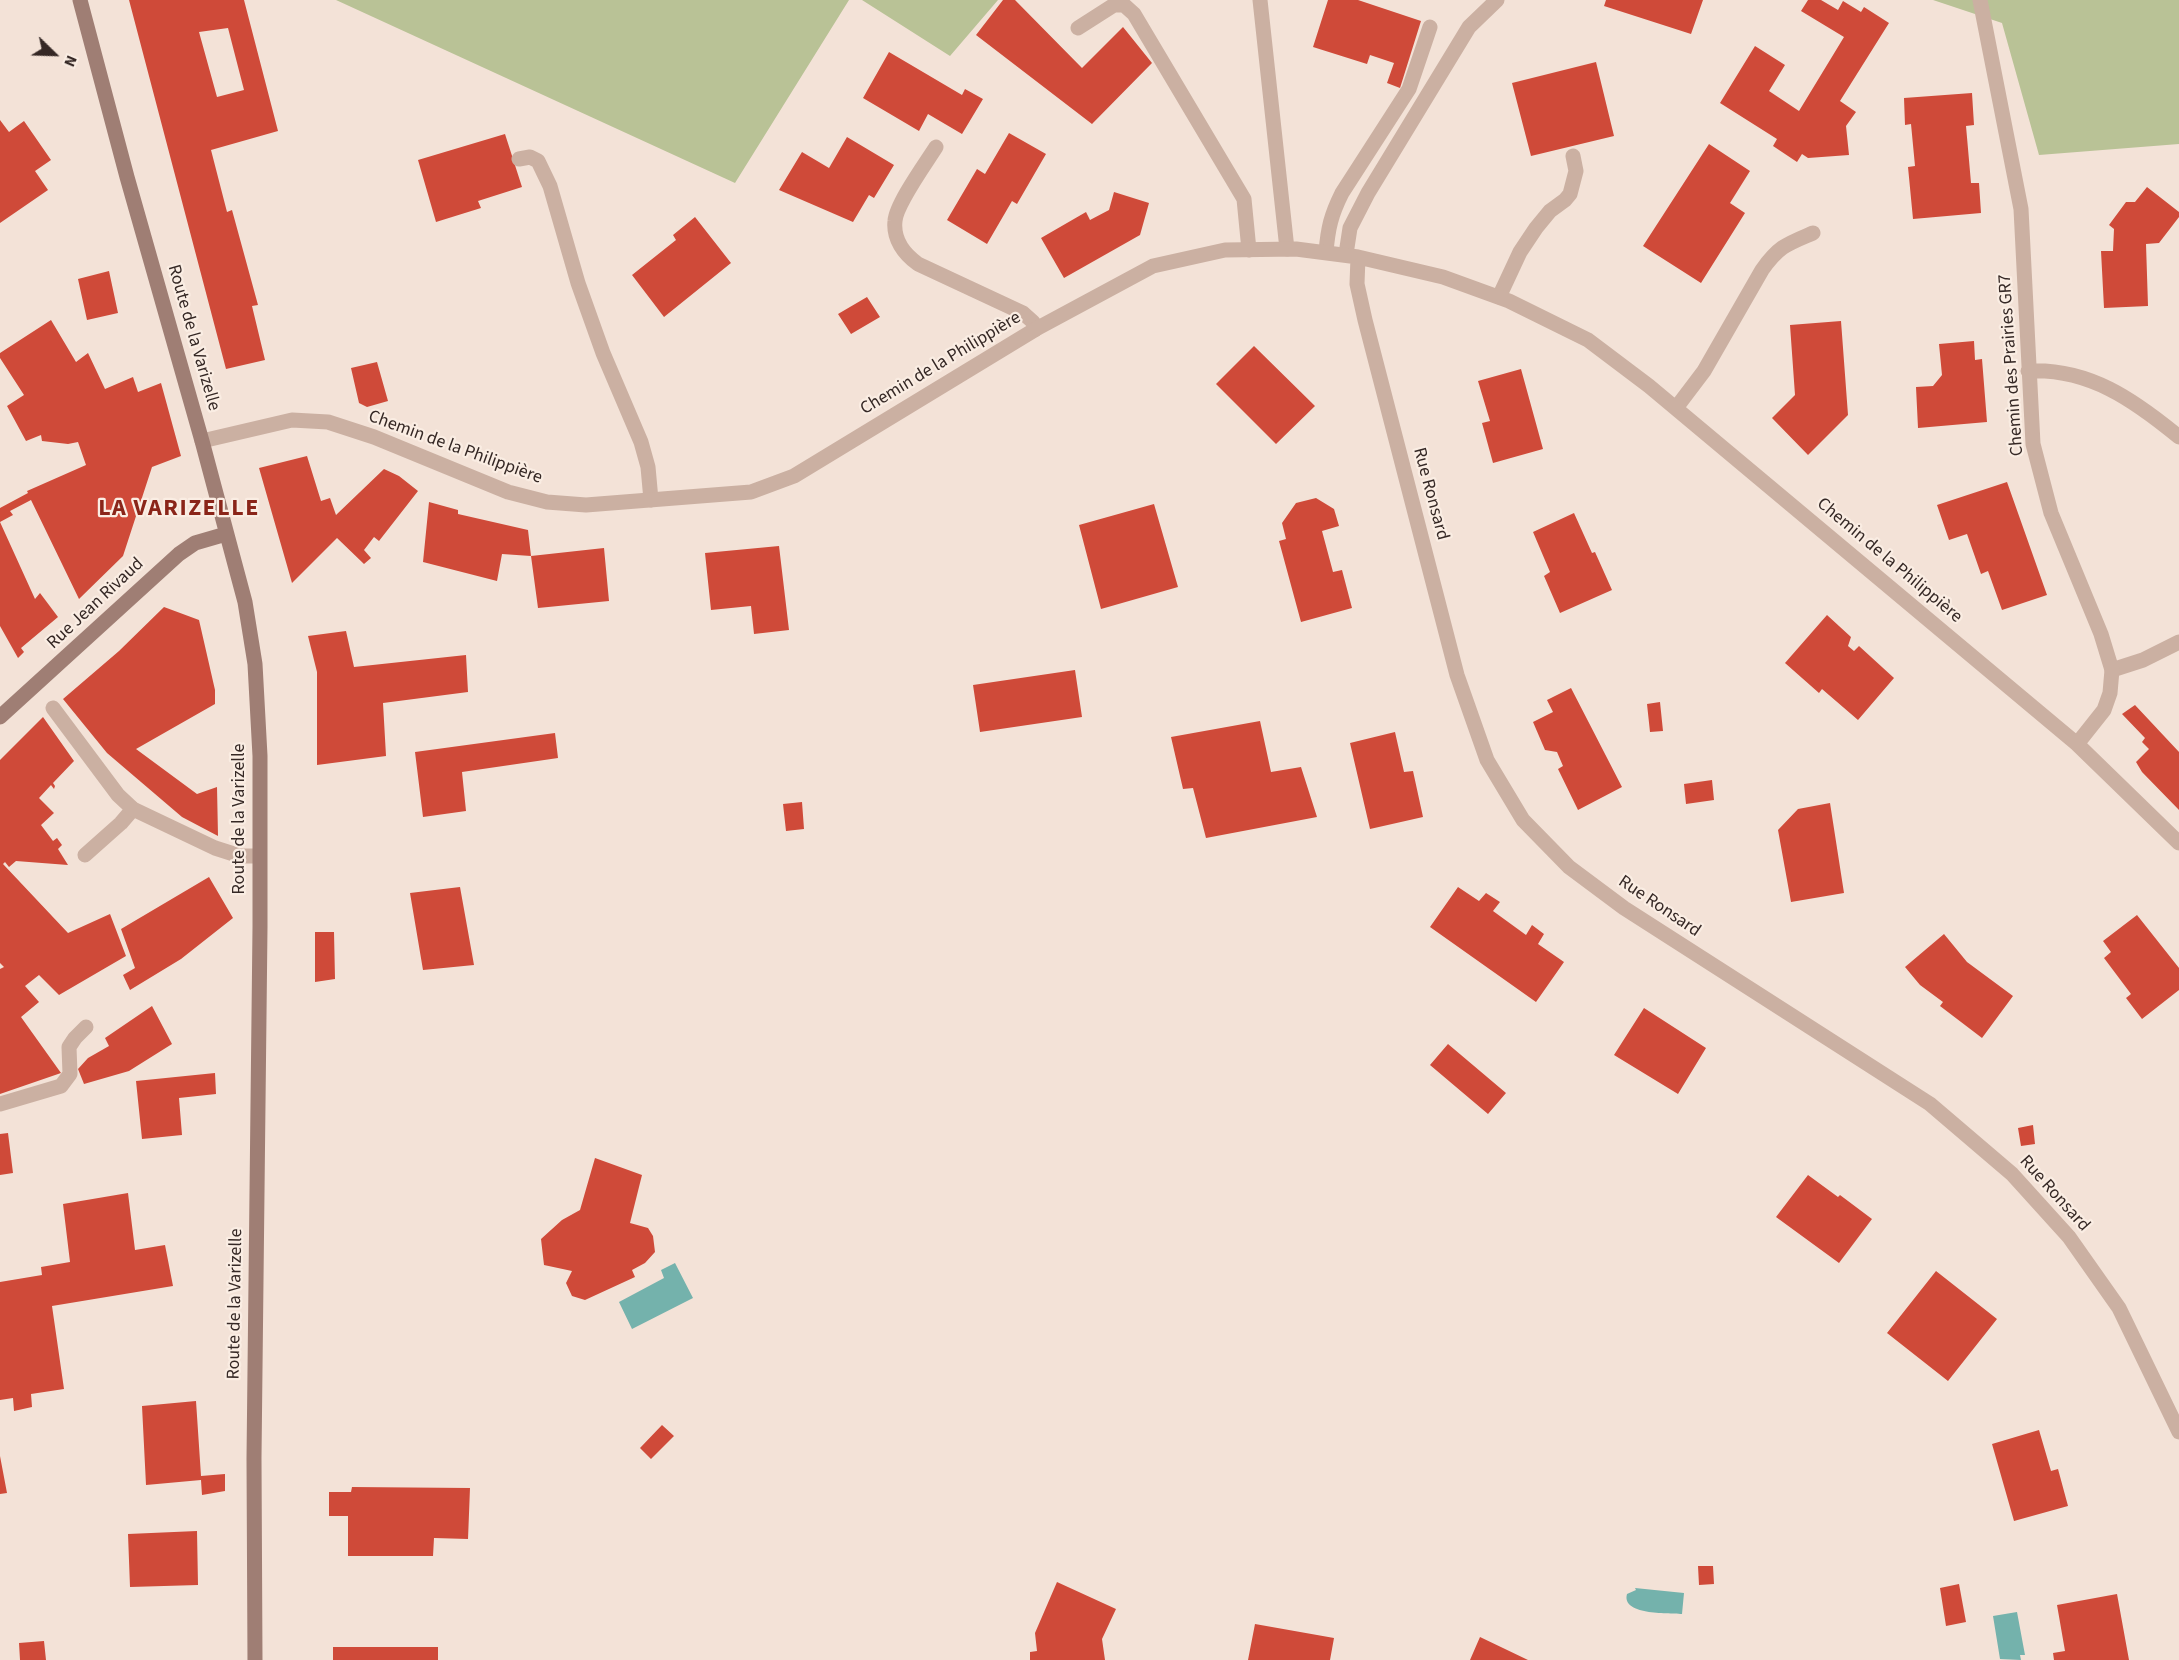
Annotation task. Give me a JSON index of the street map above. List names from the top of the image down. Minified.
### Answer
{"streets":{"street":["Route de la Varizelle","Chemin de la Philippière","Chemin des Prairies GR7","Rue Ronsard","Rue Jean Rivaud"]},"crossings":[["Route de la Varizelle","Chemin de la Philippière"],["Route de la Varizelle","Rue Jean Rivaud"],["Chemin de la Philippière","Chemin des Prairies GR7"],["Chemin de la Philippière","Rue Ronsard"]],"districts":["LA VARIZELLE"],"north":"bottom right"}
